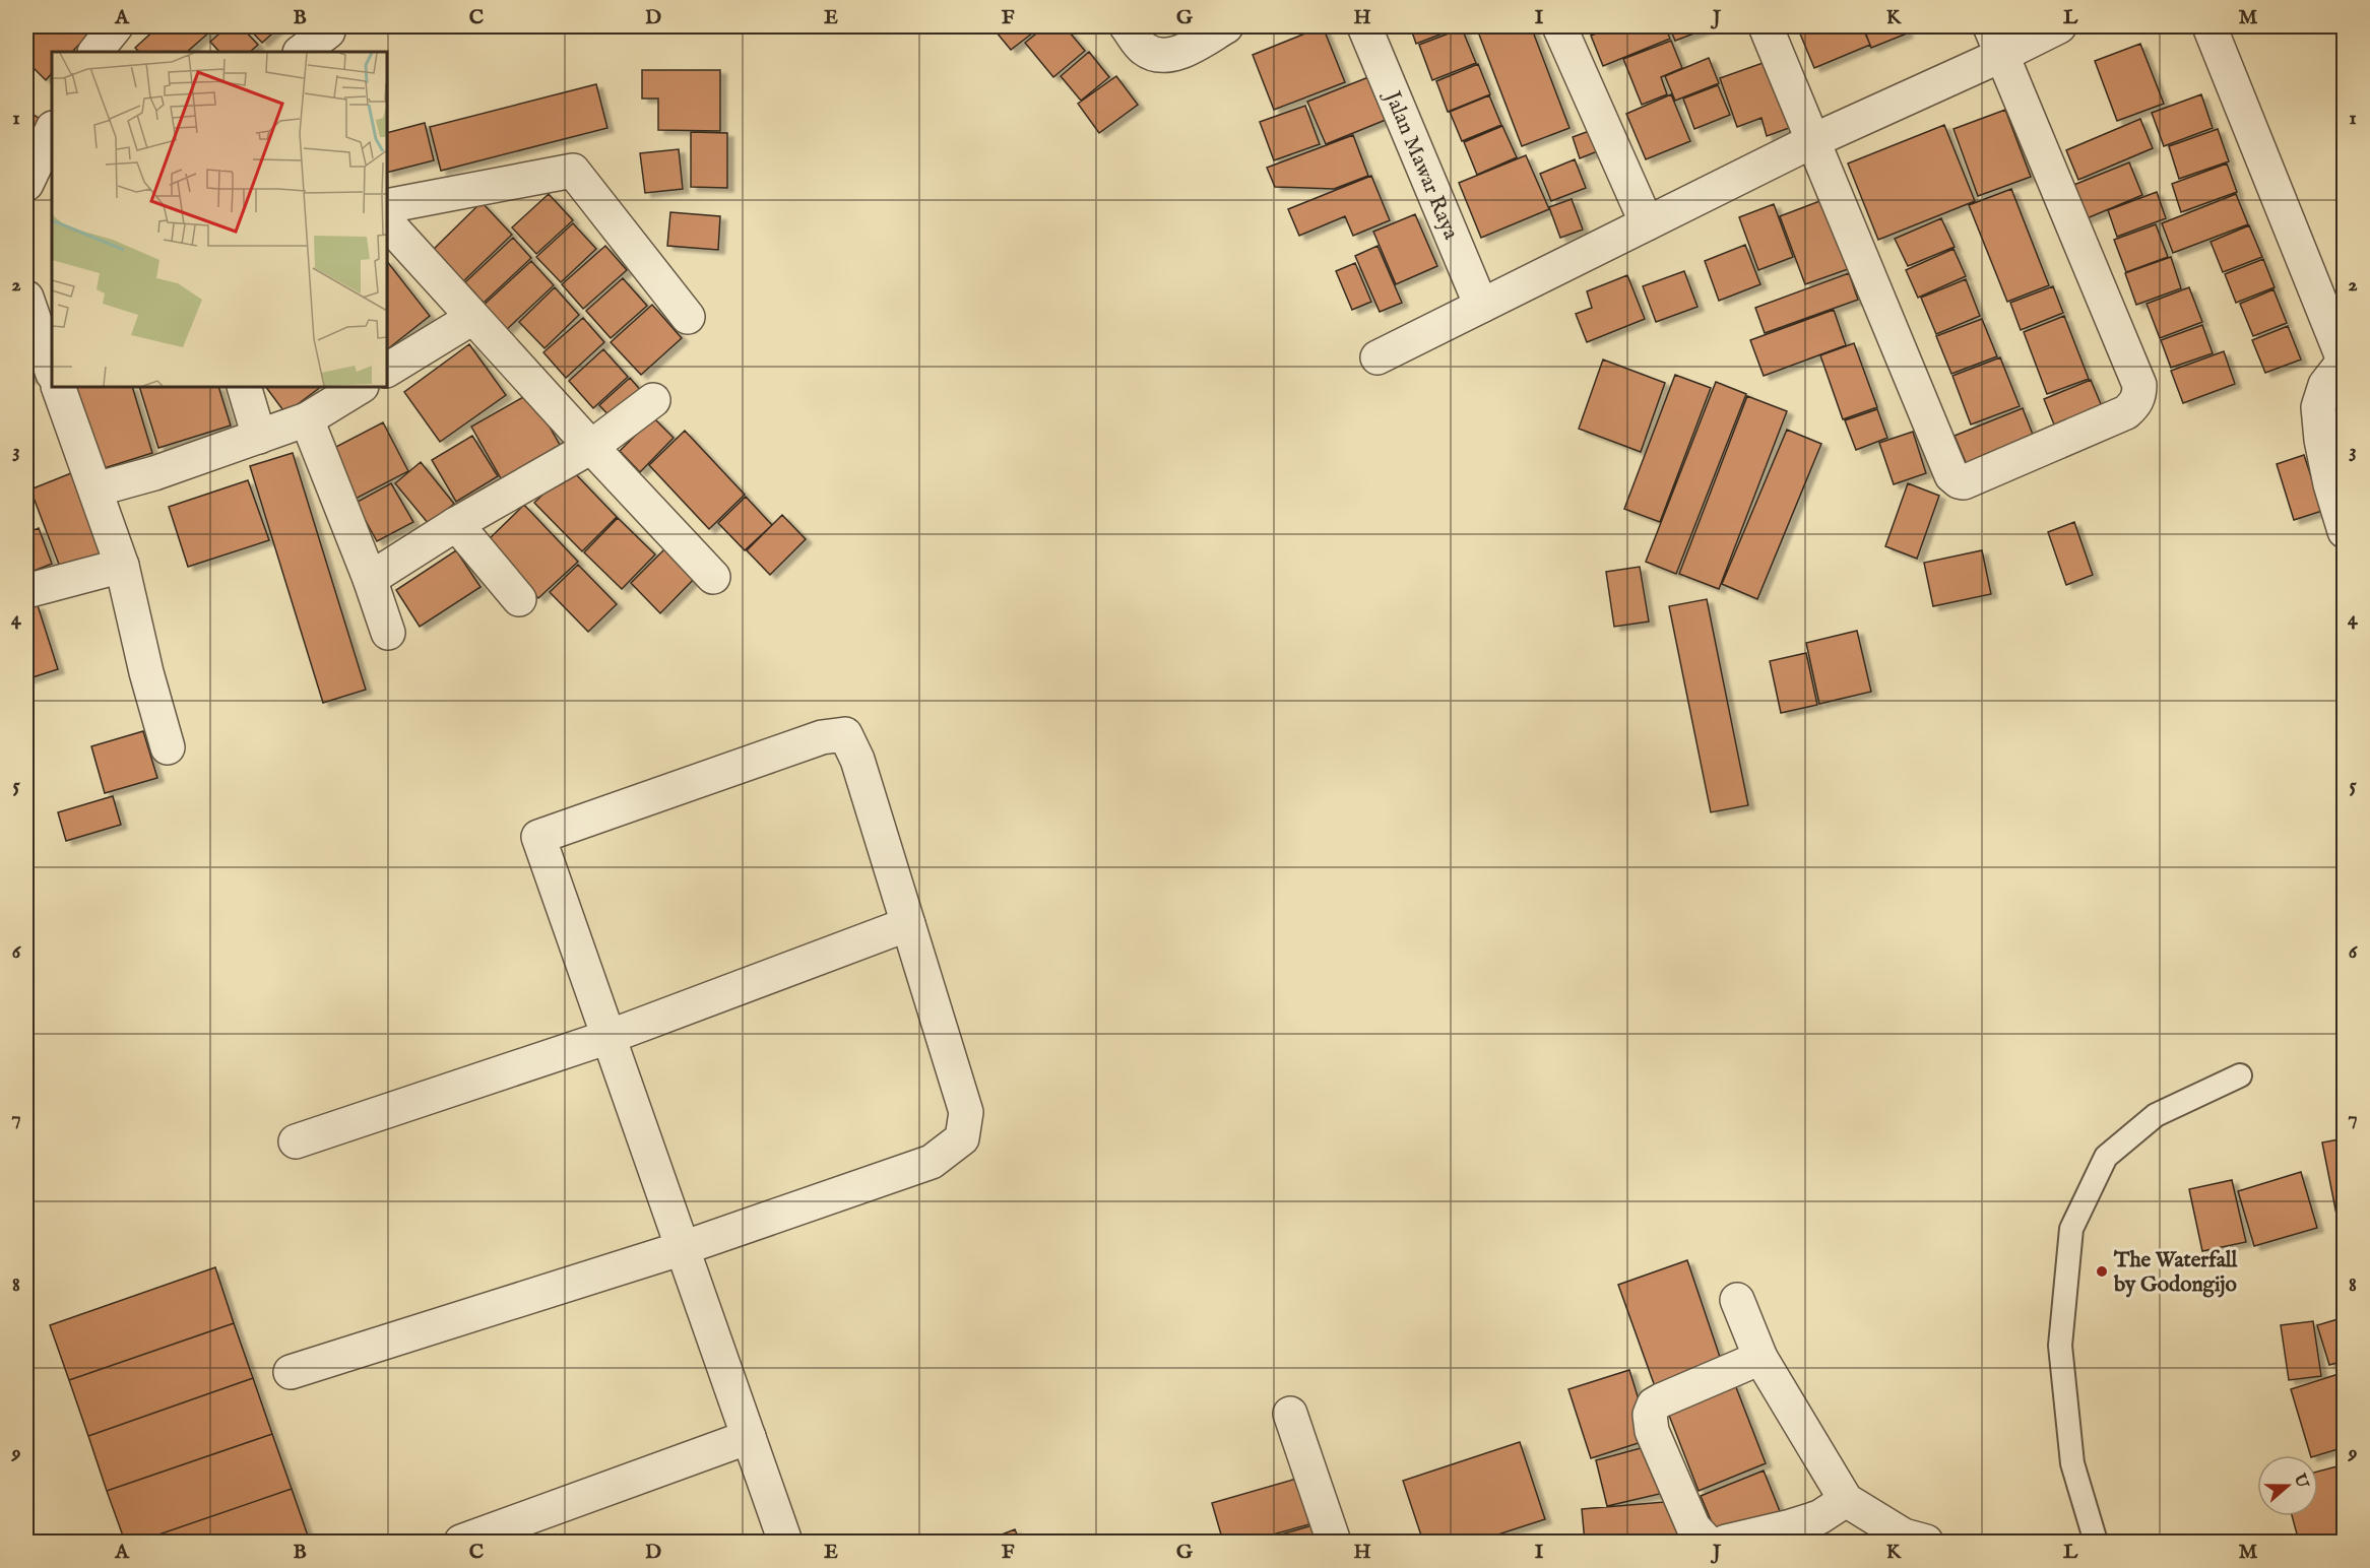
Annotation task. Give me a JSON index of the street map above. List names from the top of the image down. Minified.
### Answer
{"streets":{"street":["Jalan Mawar Raya"]},"places":["The Waterfall by Godongijo"],"north":"right","grid":{"columns":["A","B","C","D","E","F","G","H","I","J","K","L","M"],"rows":["1","2","3","4","5","6","7","8","9"]}}
